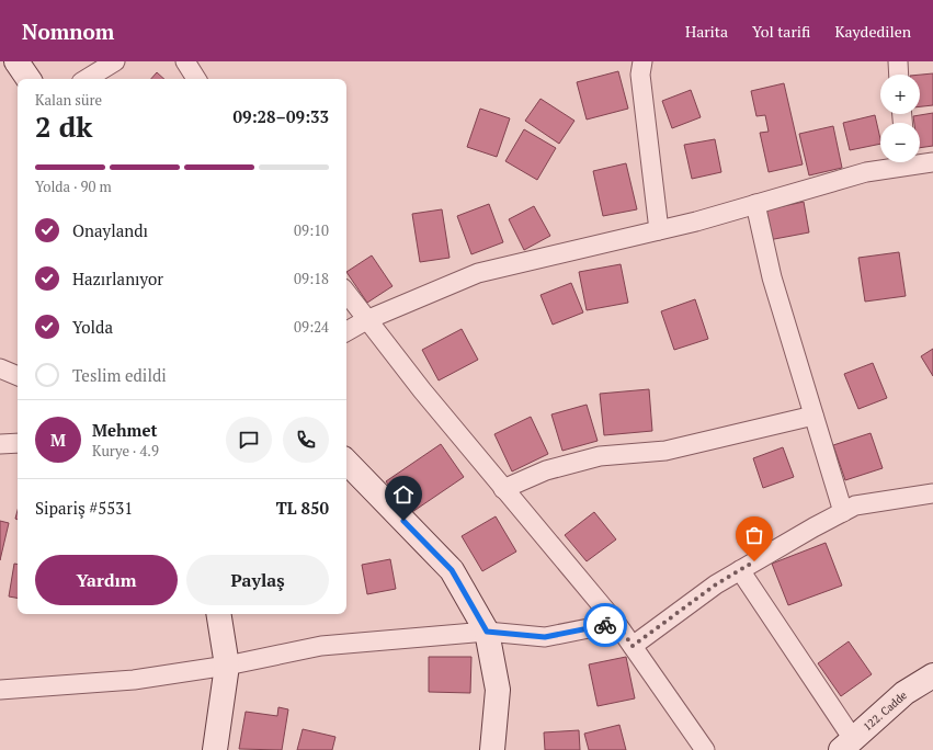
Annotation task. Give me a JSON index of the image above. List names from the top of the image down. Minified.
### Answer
{"streets":{"street":["122. Cadde"]},"page":{"header":"Nomnom","nav":["Harita","Yol tarifi","Kaydedilen"],"map_buttons":["+","−"],"heading":["2 dk","Kalan süre","09:28–09:33"],"panel":["Mehmet","Kurye · 4.9","Sipariş #5531","TL 850"],"bar":"Yolda · 90 m","list":[["Onaylandı","09:10"],["Hazırlanıyor","09:18"],["Yolda","09:24"],"Teslim edildi"],"round":"M","buttons":["Yardım","Paylaş"]}}
